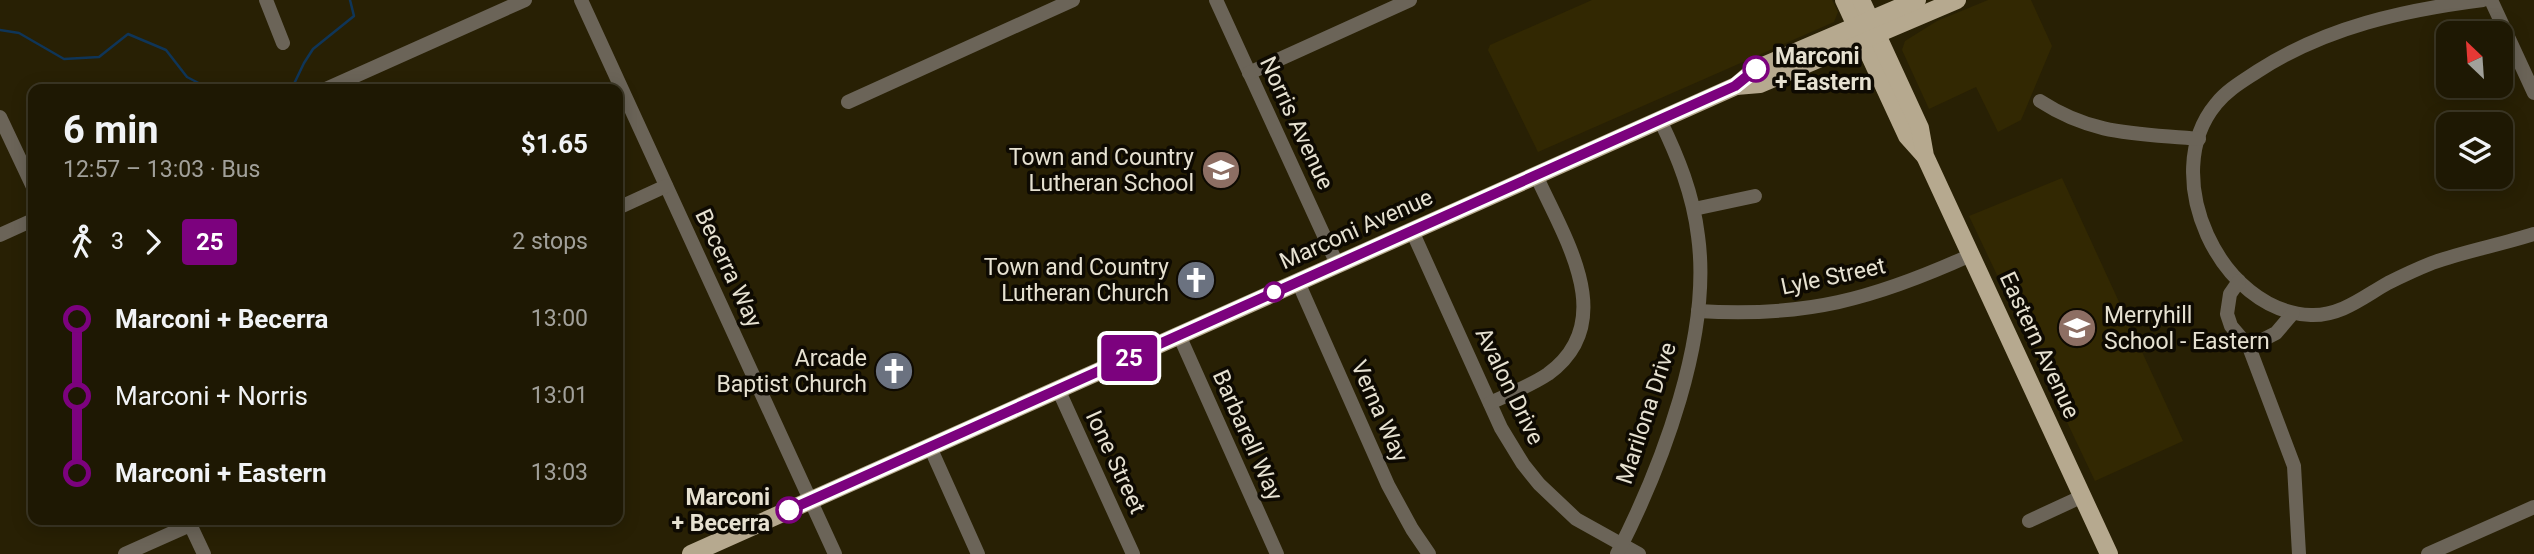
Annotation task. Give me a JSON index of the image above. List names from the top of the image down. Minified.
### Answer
{"streets":{"main road":["Marconi Avenue","Eastern Avenue"],"street":["Norris Avenue","Becerra Way","Lyle Street","Avalon Drive","Verna Way","Marilona Drive","Barbarell Way","Ione Street"]},"crossings":[["Norris Avenue","Marconi Avenue"],["Marconi Avenue","Becerra Way"],["Marconi Avenue","Eastern Avenue"],["Marconi Avenue","Avalon Drive"],["Marconi Avenue","Verna Way"],["Marconi Avenue","Marilona Drive"],["Marconi Avenue","Barbarell Way"],["Marconi Avenue","Ione Street"],["Lyle Street","Eastern Avenue"],["Lyle Street","Marilona Drive"],["Avalon Drive","Marilona Drive"]],"places":{"other":["Marconi + Eastern","Marconi + Becerra"],"school or university":["Town and Country Lutheran School","Merryhill School - Eastern"],"church":["Town and Country Lutheran Church","Arcade Baptist Church"]},"lines":["bus line 25"],"north":"top left","page":{"on_map":"25","heading":["6 min","12:57 – 13:03 · Bus","$1.65"],"legs":["3","25","2 stops"],"list":[{"name":"Marconi + Becerra","value":"13:00"},{"name":"Marconi + Norris","value":"13:01"},{"name":"Marconi + Eastern","value":"13:03"}]}}
